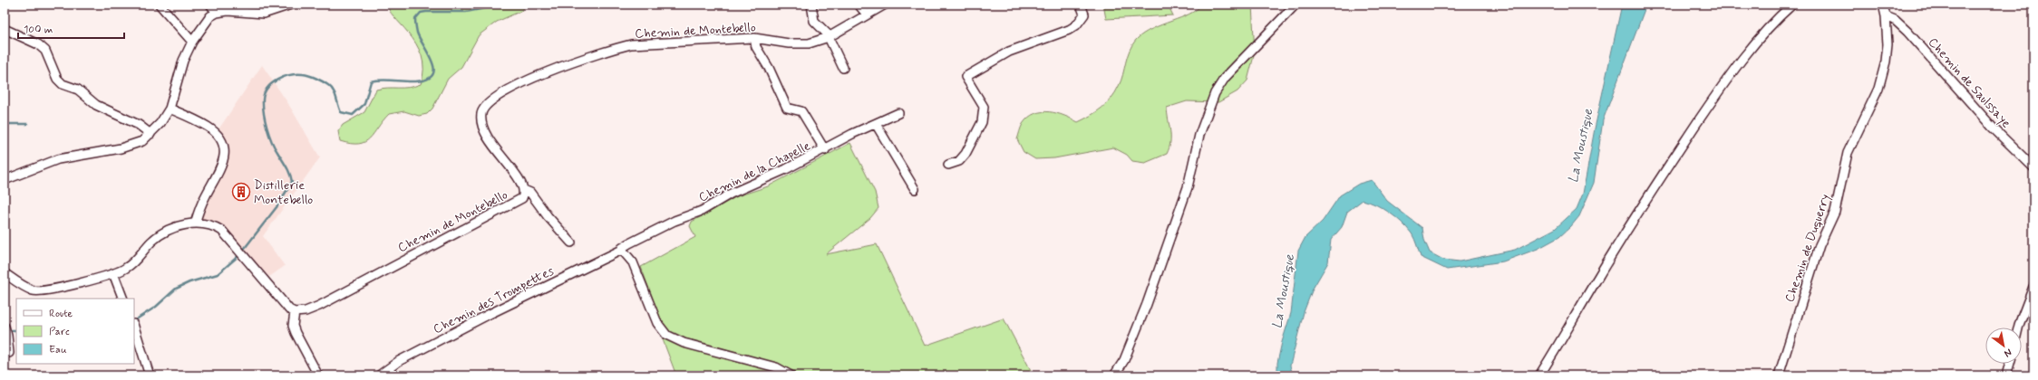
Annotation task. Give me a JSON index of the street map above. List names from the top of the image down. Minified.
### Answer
{"streets":{"street":["Chemin de Montebello","Chemin de Saulssaye","Chemin de la Chapelle","Chemin de Duquerry","Chemin des Trompettes"]},"crossings":[["Chemin de Saulssaye","Chemin de Duquerry"],["Chemin de la Chapelle","Chemin des Trompettes"]],"water":["La Moustique"],"places":{"building":["Distillerie Montebello"]},"legend":["Route","Parc","Eau"],"scale_bar":"100 m","north":"bottom right"}
